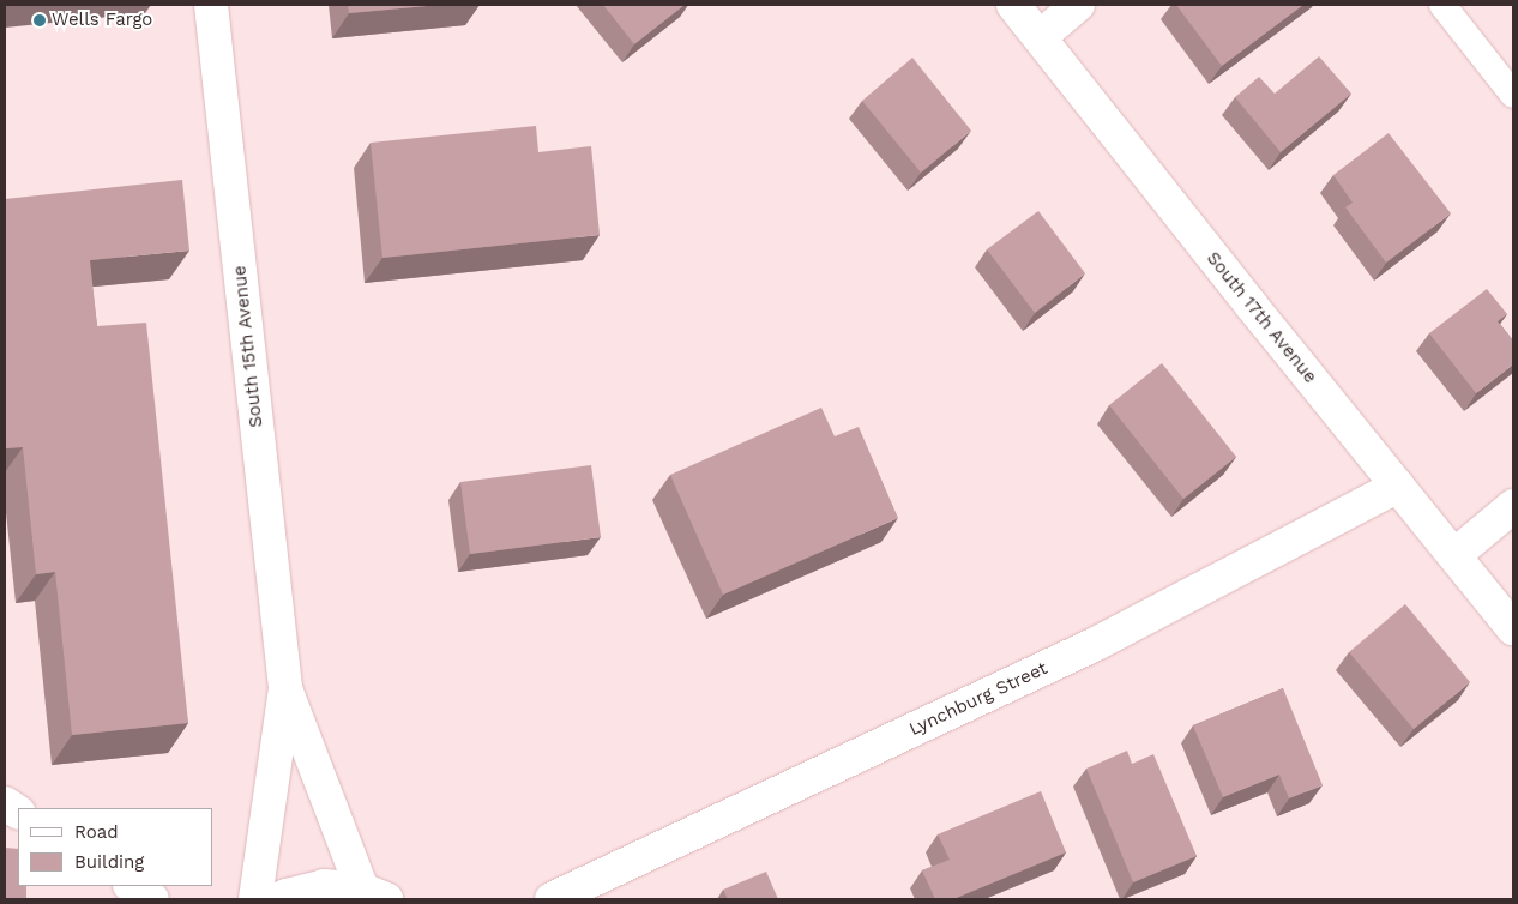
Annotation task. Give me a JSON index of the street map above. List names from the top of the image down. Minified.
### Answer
{"streets":{"street":["South 17th Avenue","South 15th Avenue","Lynchburg Street"]},"crossings":[["South 17th Avenue","Lynchburg Street"]],"places":["Wells Fargo"],"legend":["Road","Building"]}
